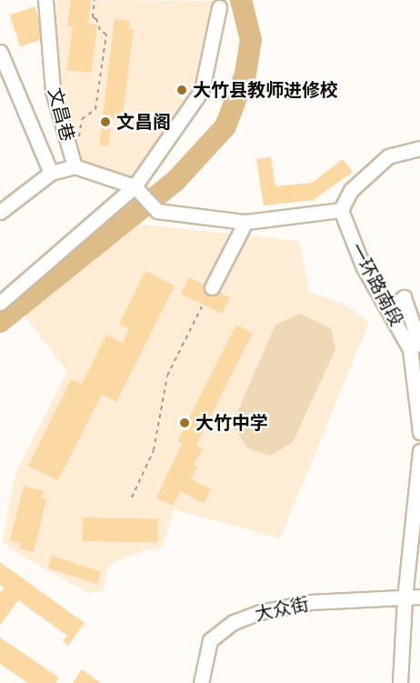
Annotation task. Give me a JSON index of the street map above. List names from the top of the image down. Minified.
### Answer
{"streets":{"street":["文昌巷","一环路南段","大众街"]},"places":["大竹县教师进修校","文昌阁","大竹中学"]}
